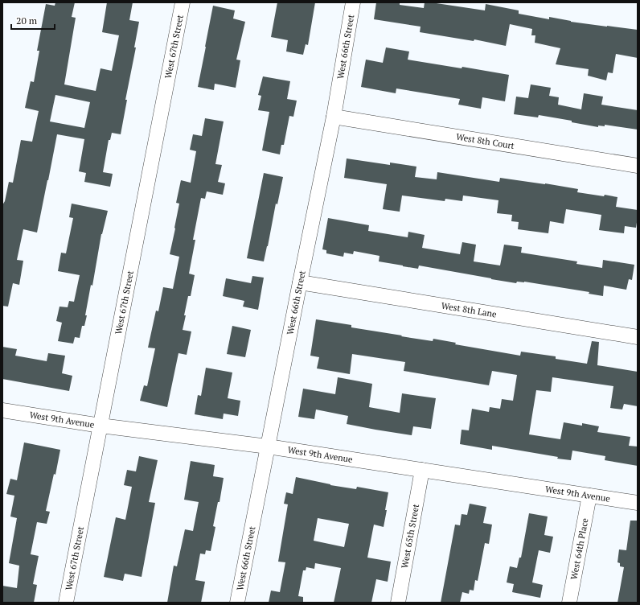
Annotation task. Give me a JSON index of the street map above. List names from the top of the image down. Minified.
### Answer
{"streets":{"street":["West 67th Street","West 66th Street","West 8th Court","West 8th Lane","West 9th Avenue","West 65th Street","West 64th Place"]},"crossings":[["West 67th Street","West 9th Avenue"],["West 66th Street","West 8th Court"],["West 66th Street","West 8th Lane"],["West 66th Street","West 9th Avenue"],["West 9th Avenue","West 65th Street"],["West 9th Avenue","West 64th Place"]],"scale_bar":"20 m"}
